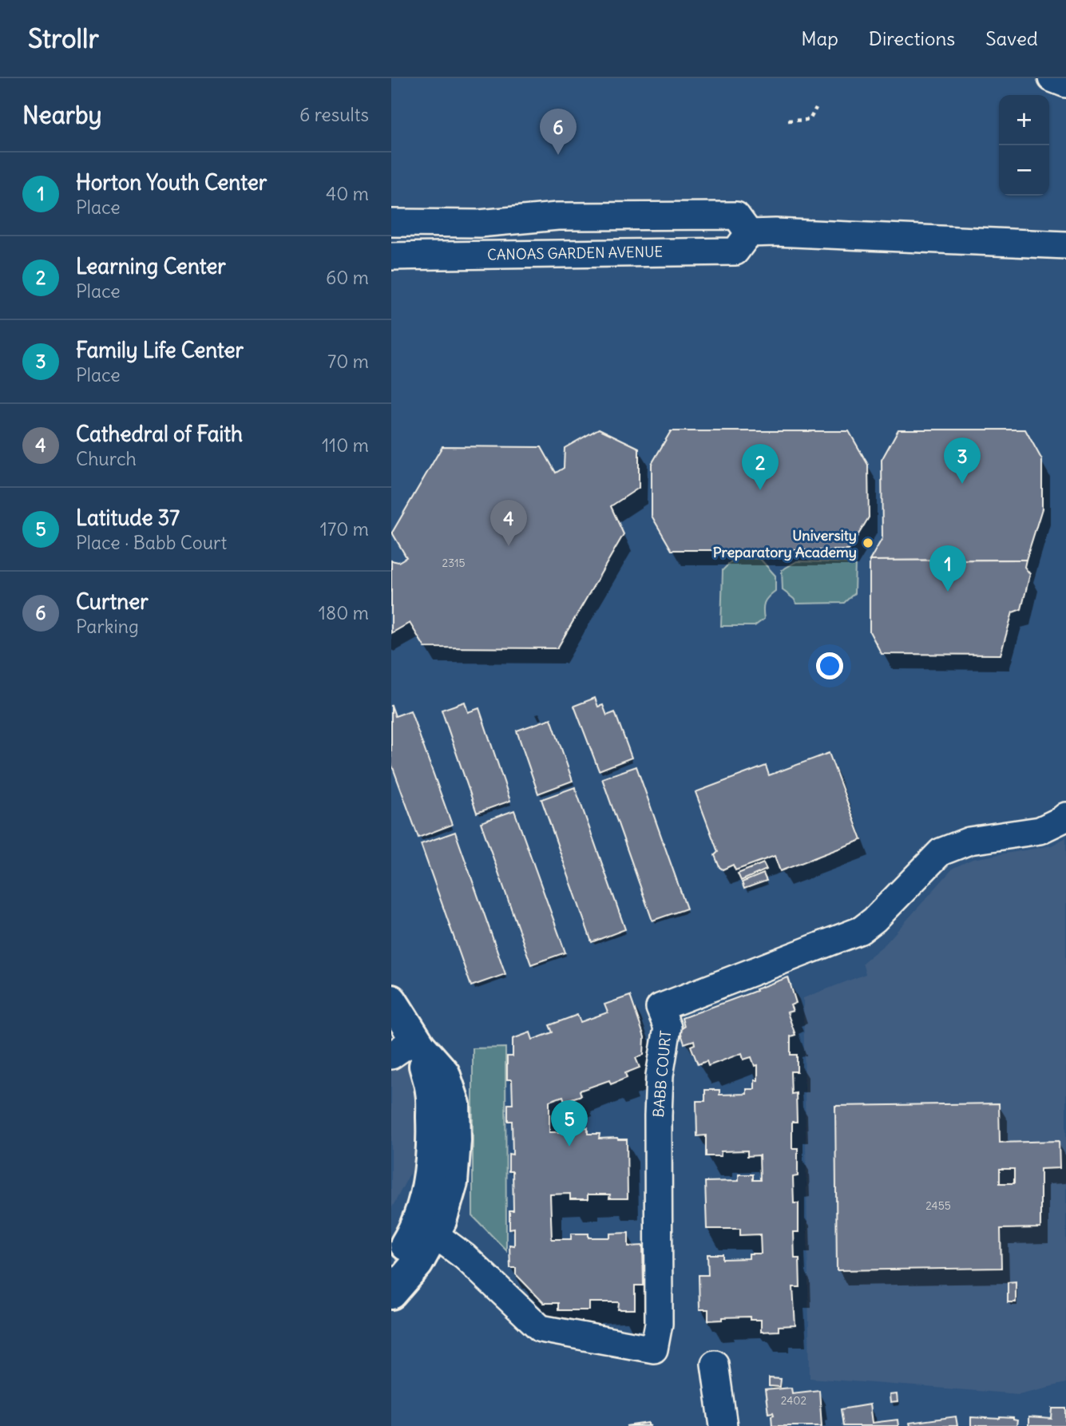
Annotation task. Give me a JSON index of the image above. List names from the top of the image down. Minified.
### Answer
{"streets":{"street":["CANOAS GARDEN AVENUE","BABB COURT"]},"places":["University Preparatory Academy"],"house_numbers":["2315","2455","2402"],"page":{"header":"Strollr","nav":["Map","Directions","Saved"],"heading":["Nearby","6 results"],"map_buttons":["+","−"],"pins":["6","3","2","4","1","5"],"list":[{"mark":"1","name":"Horton Youth Center","note":"Place","value":"40 m"},{"mark":"2","name":"Learning Center","note":"Place","value":"60 m"},{"mark":"3","name":"Family Life Center","note":"Place","value":"70 m"},{"mark":"4","name":"Cathedral of Faith","note":"Church","value":"110 m"},{"mark":"5","name":"Latitude 37","note":"Place · Babb Court","value":"170 m"},{"mark":"6","name":"Curtner","note":"Parking","value":"180 m"}]}}
